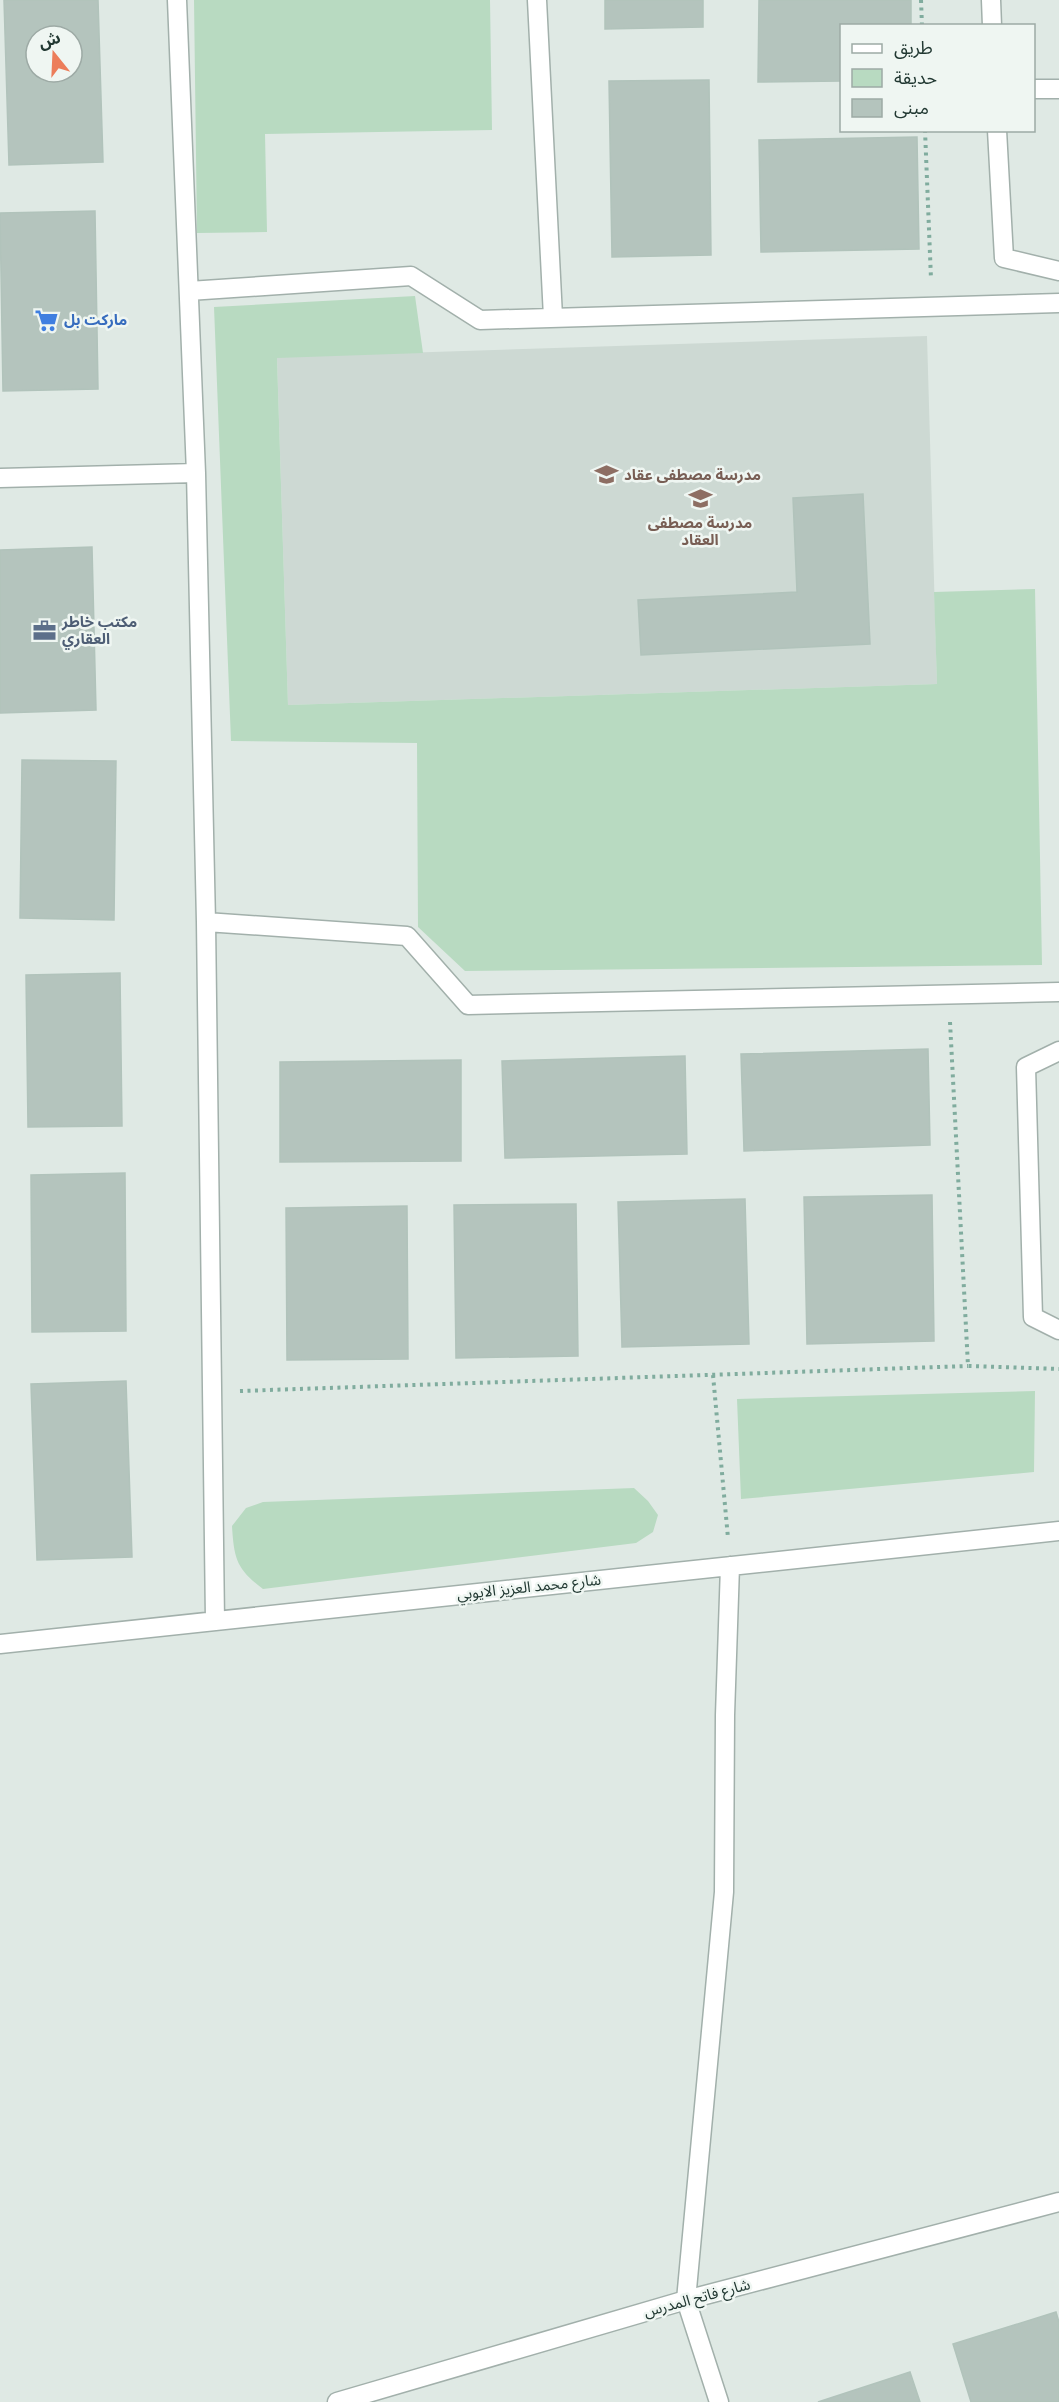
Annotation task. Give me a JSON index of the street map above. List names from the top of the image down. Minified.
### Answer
{"streets":{"street":["شارع محمد العزيز الايوبي","شارع فاتح المدرس"]},"places":{"supermarket":["ماركت بل"],"school or university":["مدرسة مصطفى عقاد","مدرسة مصطفى العقاد"],"office":["مكتب خاطر العقاري"]},"legend":["طريق","حديقة","مبنى"],"north":"top"}
